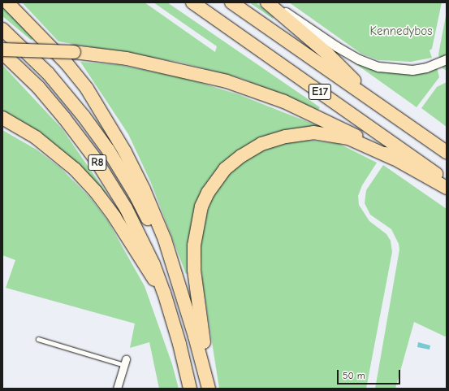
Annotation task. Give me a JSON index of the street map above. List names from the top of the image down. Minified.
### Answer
{"streets":{"highway":["E17","R8"]},"parks":["Kennedybos"],"scale_bar":"50 m"}
